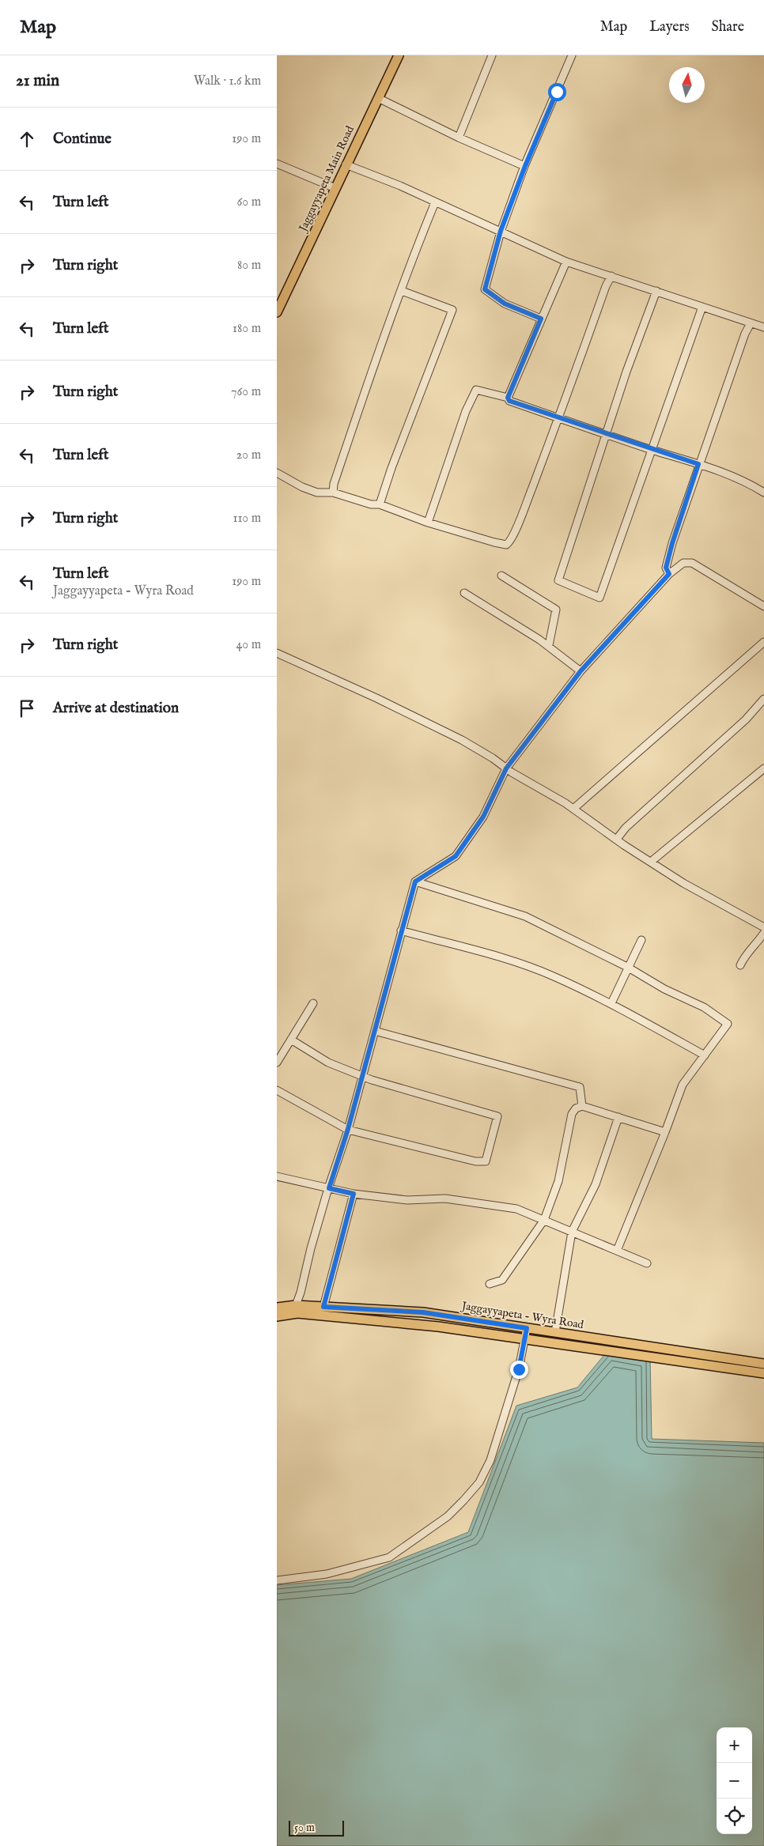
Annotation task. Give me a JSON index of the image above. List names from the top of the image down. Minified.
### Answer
{"streets":{"main road":["Jaggayyapeta Main Road","Jaggayyapeta - Wyra Road"]},"scale_bar":"50 m","north":"top","page":{"header":"Map","nav":["Map","Layers","Share"],"heading":["21 min","Walk · 1.6 km"],"list":[["Continue","190 m"],["Turn left","60 m"],["Turn right","80 m"],["Turn left","180 m"],["Turn right","760 m"],["Turn left","20 m"],["Turn right","110 m"],["Turn left","Jaggayyapeta - Wyra Road","190 m"],["Turn right","40 m"],"Arrive at destination"],"map_buttons":["+","−"],"scale":"50 m"}}
